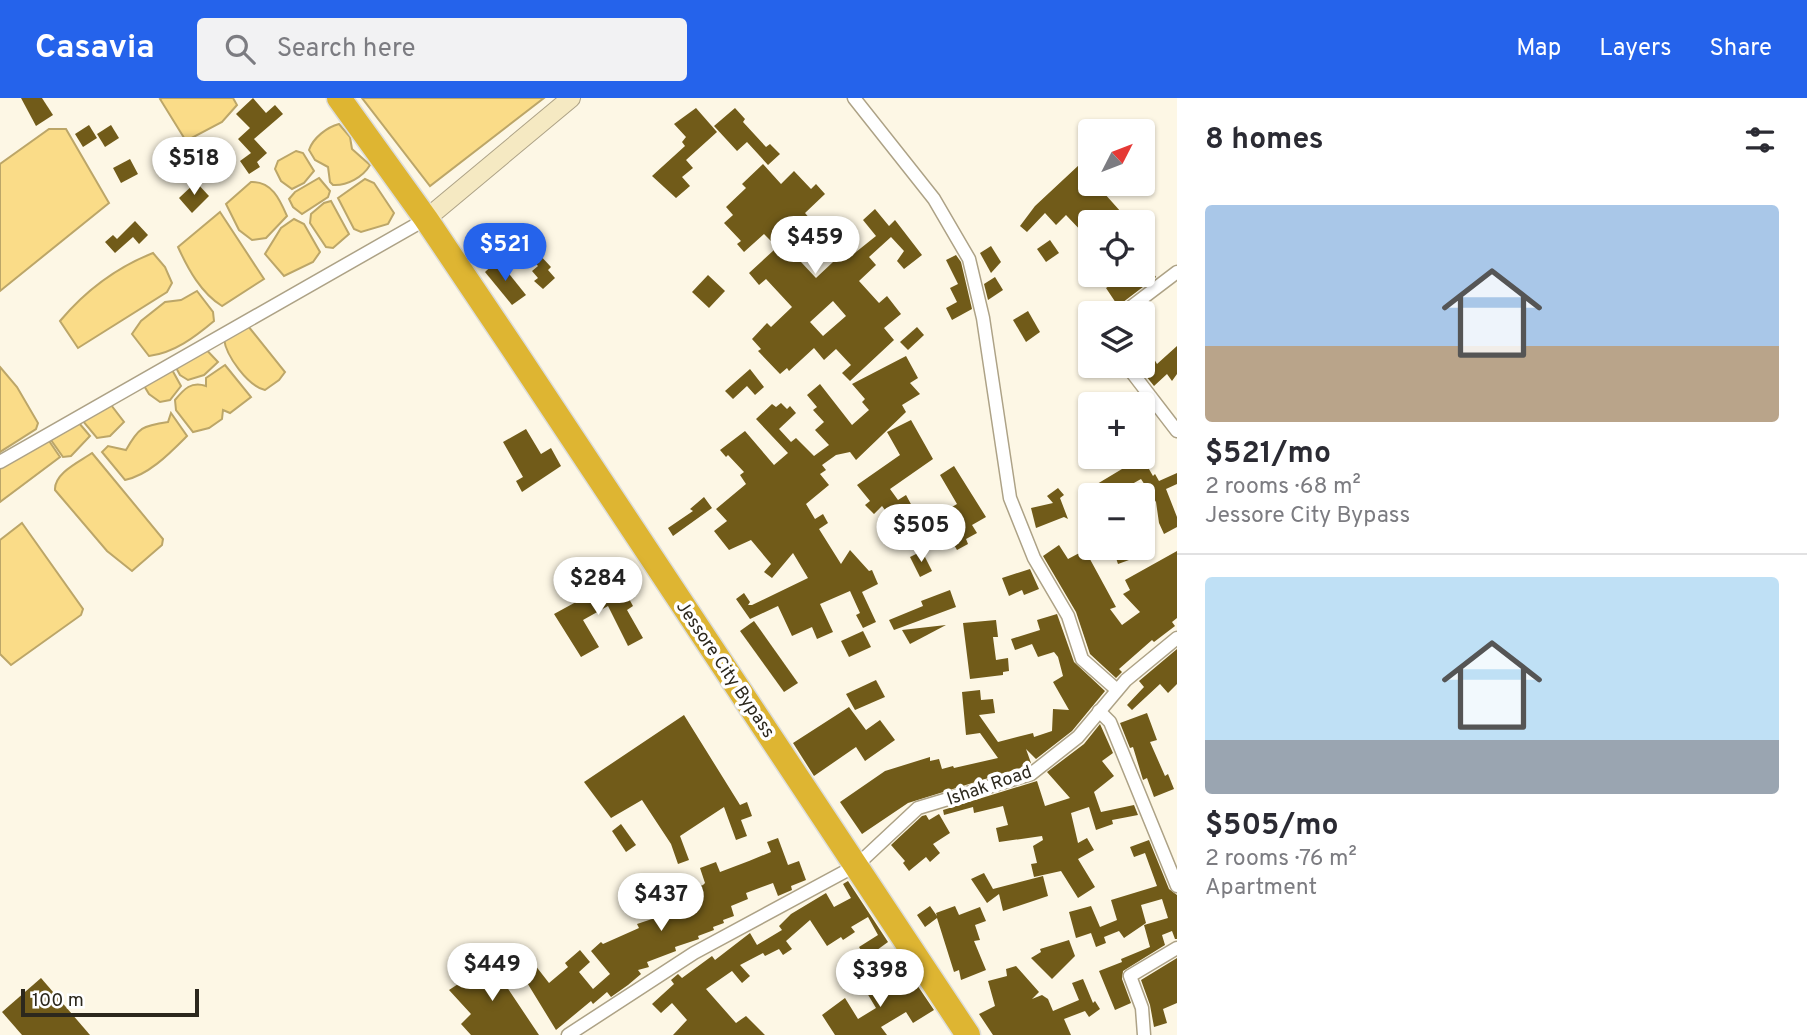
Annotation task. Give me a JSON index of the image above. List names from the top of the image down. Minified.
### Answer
{"streets":{"highway":["Jessore City Bypass"],"street":["Ishak Road"]},"crossings":[["Jessore City Bypass","Ishak Road"]],"scale_bar":"100 m","north":"top right","page":{"header":"Casavia","search":"Search here","nav":["Map","Layers","Share"],"heading":"8 homes","map_buttons":["+","−"],"price":["$518","$459","$521","$505","$284","$437","$449","$398"],"list":[{"name":"$521/mo","note":"2 rooms · 68 m² · Jessore City Bypass"},{"name":"$505/mo","note":"2 rooms · 76 m² · Apartment"}],"scale":"100 m"}}
